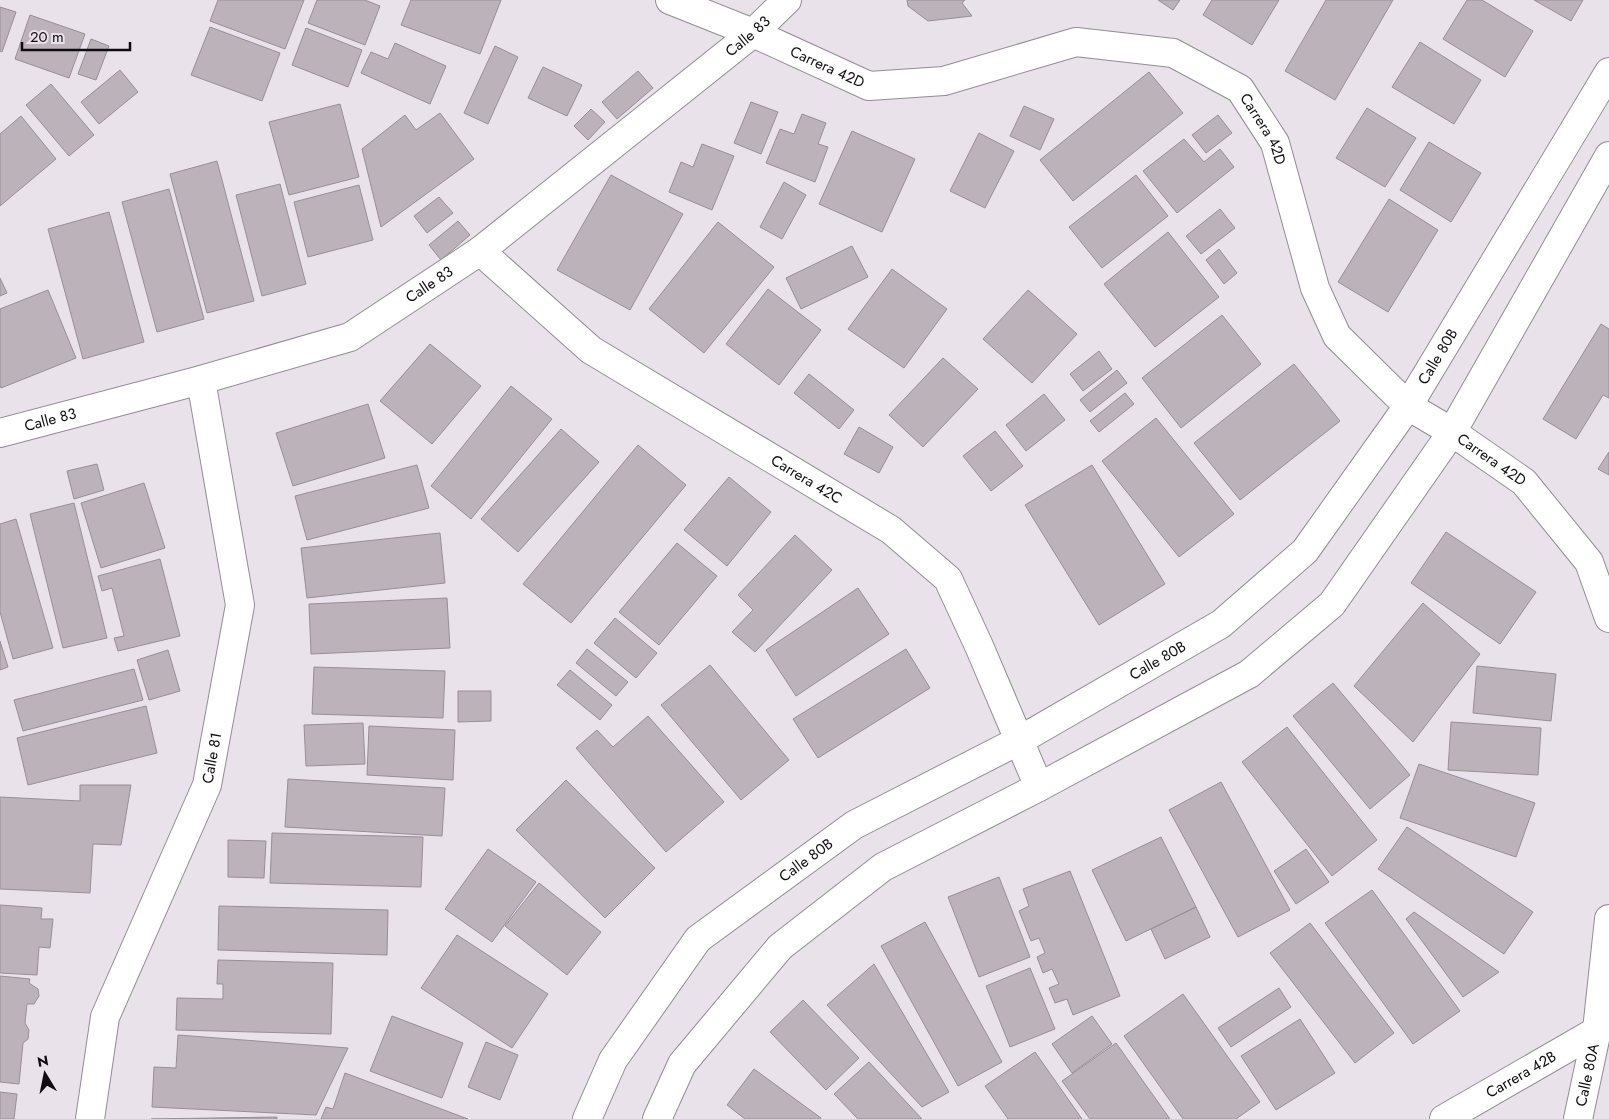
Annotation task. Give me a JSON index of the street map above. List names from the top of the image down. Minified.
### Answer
{"streets":{"street":["Calle 83","Carrera 42D","Calle 80B","Carrera 42C","Calle 81","Carrera 42B","Calle 80A"]},"crossings":[["Calle 83","Carrera 42D"],["Calle 83","Carrera 42C"],["Calle 83","Calle 81"],["Carrera 42D","Calle 80B"],["Calle 80B","Carrera 42C"],["Carrera 42B","Calle 80A"]],"scale_bar":"20 m","north":"top"}
